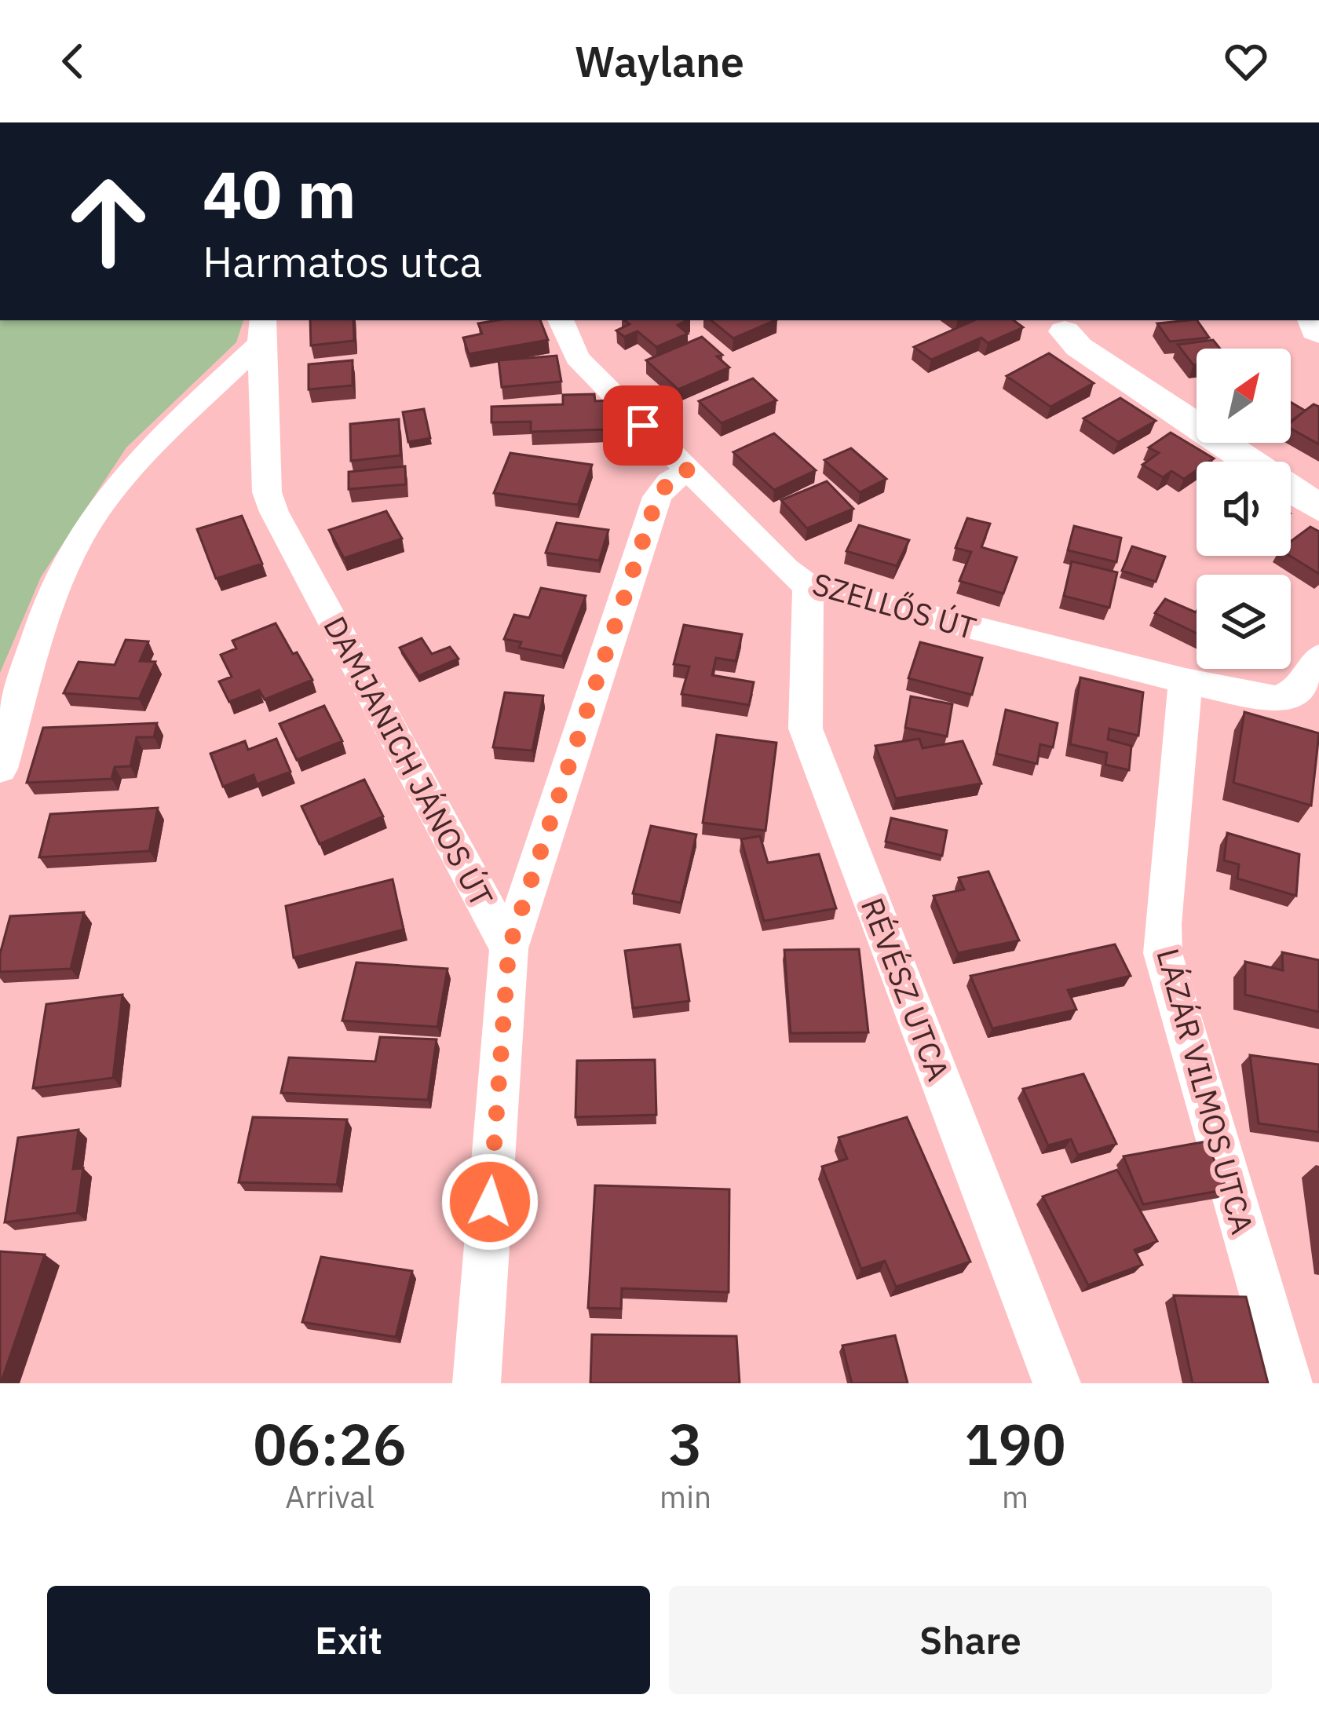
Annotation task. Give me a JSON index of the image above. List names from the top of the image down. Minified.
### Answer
{"streets":{"street":["SZELLŐS ÚT","DAMJANICH JÁNOS ÚT","RÉVÉSZ UTCA","LÁZÁR VILMOS UTCA"]},"crossings":[["SZELLŐS ÚT","RÉVÉSZ UTCA"],["SZELLŐS ÚT","LÁZÁR VILMOS UTCA"]],"north":"top right","page":{"header":"Waylane","turn":["40 m","Harmatos utca"],"eta":["06:26","Arrival","3","min","190","m"],"buttons":["Exit","Share"]}}
